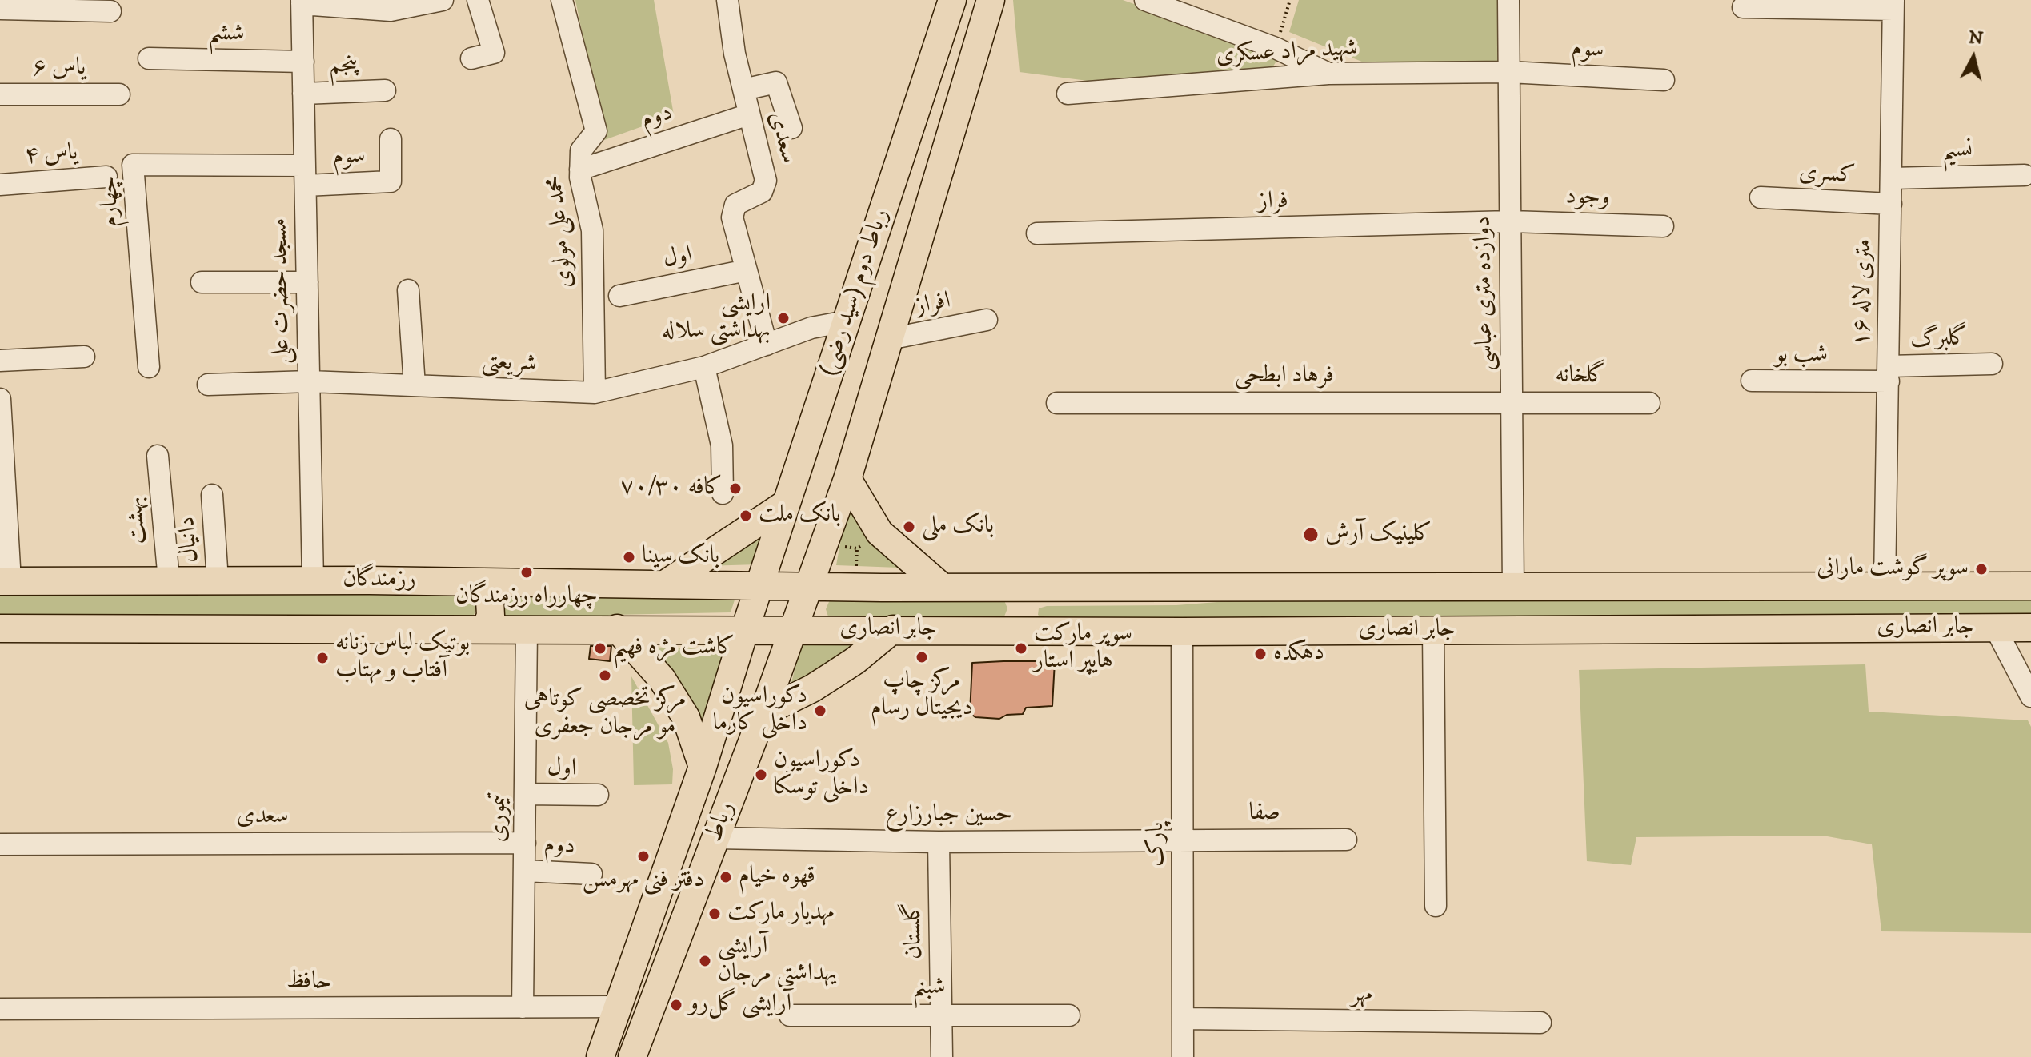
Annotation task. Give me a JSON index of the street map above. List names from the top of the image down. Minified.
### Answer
{"streets":{"main road":["رباط دوم (سید رضی)","رزمندگان","جابر انصاری","رباط"],"street":["ششم","سوم","شهید مراد عسکری","پنجم","یاس ۶","دوم","سعدی","نسیم","یاس ۴","کسری","وجود","چهارم","فراز","محمد علی مولوی","اول","مسجد حضرت علی","۱۶ متری لاله","دوازده متری عباسی","افراز","گلبرگ","شب بو","شریعتی","فرهاد ابطحی","گلخانه","بهشت","دانیال","صفا","حسین جبارزارع","تیموری","پارک","گلستان","حافظ","شبنم","مهر"]},"crossings":[["ششم","مسجد حضرت علی"],["سوم","شهید مراد عسکری"],["سوم","چهارم"],["سوم","مسجد حضرت علی"],["سوم","دوازده متری عباسی"],["شهید مراد عسکری","دوازده متری عباسی"],["پنجم","مسجد حضرت علی"],["دوم","سعدی"],["دوم","محمد علی مولوی"],["دوم","تیموری"],["سعدی","اول"],["سعدی","شریعتی"],["سعدی","تیموری"],["نسیم","۱۶ متری لاله"],["کسری","۱۶ متری لاله"],["وجود","فراز"],["وجود","دوازده متری عباسی"],["چهارم","مسجد حضرت علی"],["فراز","دوازده متری عباسی"],["محمد علی مولوی","شریعتی"],["اول","تیموری"],["مسجد حضرت علی","شریعتی"],["مسجد حضرت علی","رزمندگان"],["رباط دوم (سید رضی)","افراز"],["رباط دوم (سید رضی)","شریعتی"],["رباط دوم (سید رضی)","رزمندگان"],["رباط دوم (سید رضی)","جابر انصاری"],["رباط دوم (سید رضی)","رباط"],["۱۶ متری لاله","گلبرگ"],["۱۶ متری لاله","شب بو"],["۱۶ متری لاله","جابر انصاری"],["دوازده متری عباسی","فرهاد ابطحی"],["دوازده متری عباسی","گلخانه"],["دوازده متری عباسی","جابر انصاری"],["گلبرگ","شب بو"],["فرهاد ابطحی","گلخانه"],["بهشت","رزمندگان"],["دانیال","رزمندگان"],["رزمندگان","جابر انصاری"],["رزمندگان","تیموری"],["رزمندگان","رباط"],["جابر انصاری","رباط"],["جابر انصاری","پارک"],["صفا","حسین جبارزارع"],["صفا","پارک"],["حسین جبارزارع","رباط"],["حسین جبارزارع","پارک"],["حسین جبارزارع","گلستان"],["تیموری","حافظ"],["رباط","حافظ"],["پارک","مهر"],["گلستان","شبنم"]],"places":["ارایشی بهداشتی سلاله","کافه ۷۰/۳۰","بانک ملت","بانک ملی","کلینیک آرش","بانک سینا","سوپر گوشت مارانی","چهارراه رزمندگان","کاشت مژه فهیم","سوپر مارکت هایپر استار","دهکده","مرکز چاپ دیجیتال رسام","بوتیک لباس زنانه آفتاب و مهتاب","مرکز تخصصی کوتاهی مو مرجان جعفری","دکوراسیون داخلی کارما","دکوراسیون داخلی توسکا","دفتر فنی مهرمس","قهوه خیام","مهدیار مارکت","آرایشی یهداشتی مرجان","آرایشی گل‌رو"],"north":"top"}
